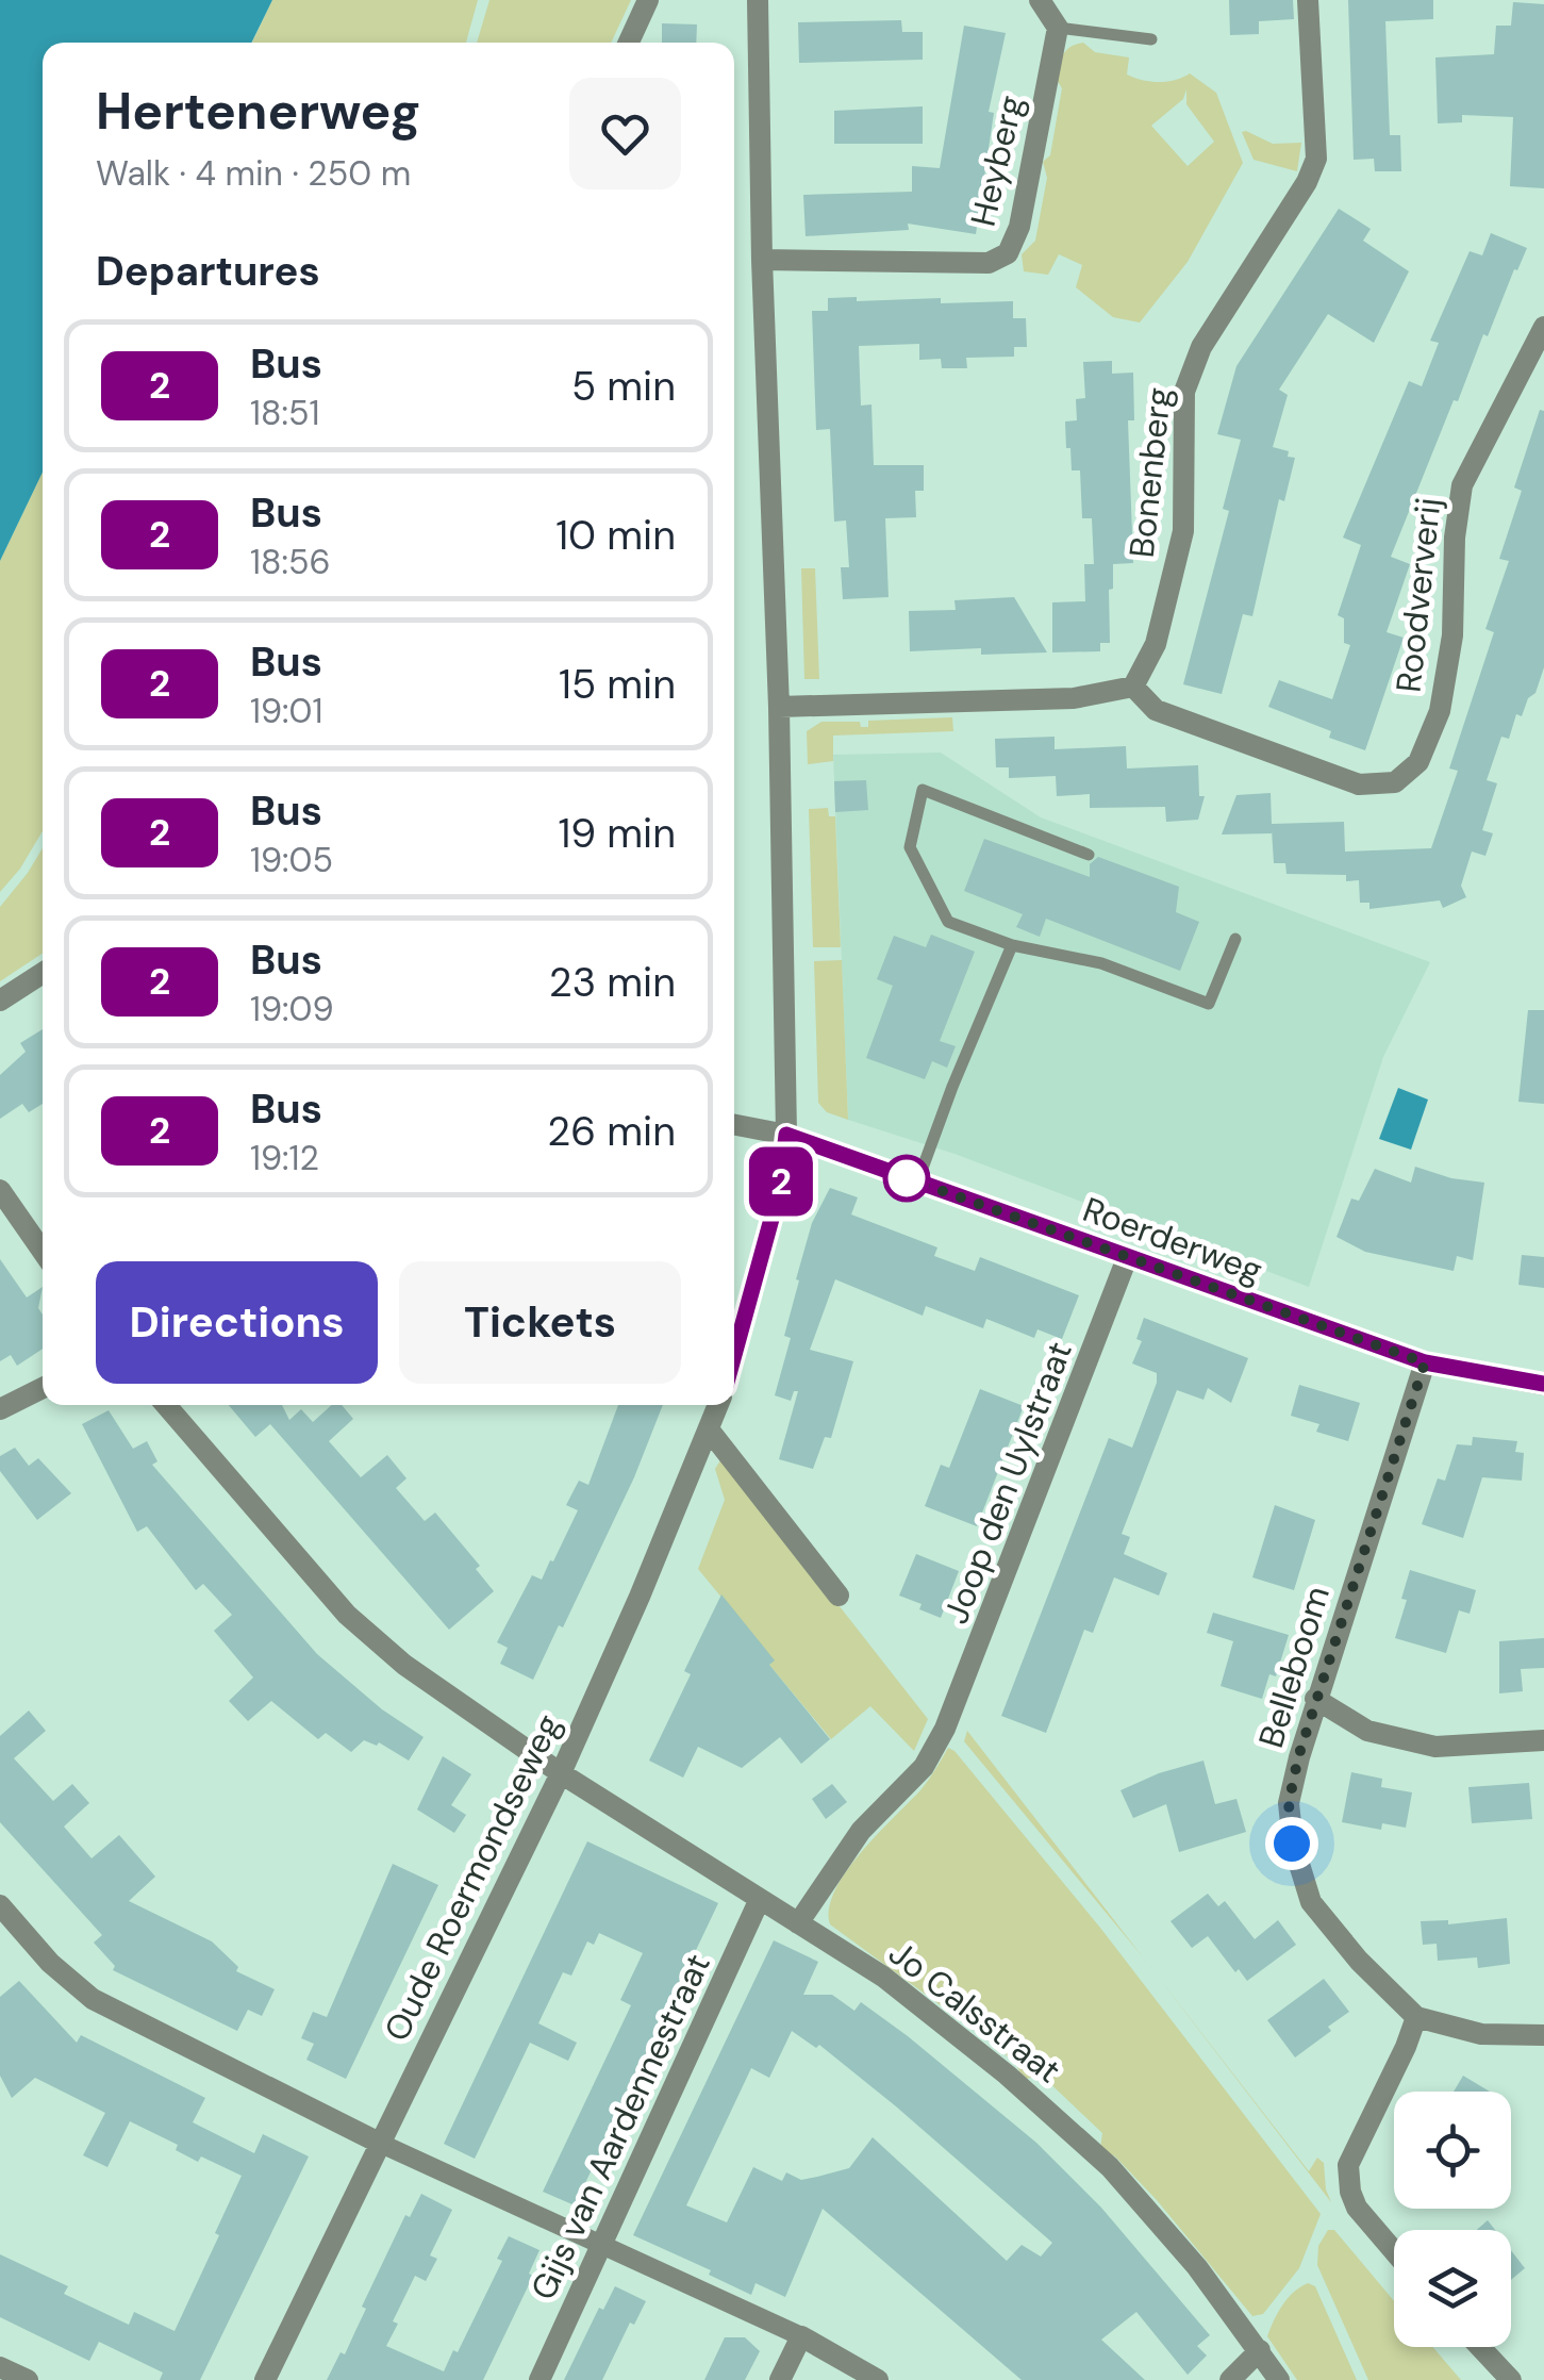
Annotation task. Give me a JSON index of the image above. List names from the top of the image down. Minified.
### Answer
{"streets":{"street":["Heyberg","Bonenberg","Roodververij","Roerderweg","Joop den Uylstraat","Belleboom","Oude Roermondseweg","Jo Calsstraat","Gijs van Aardennestraat"]},"crossings":[["Bonenberg","Roodververij"],["Roerderweg","Joop den Uylstraat"],["Roerderweg","Belleboom"],["Joop den Uylstraat","Jo Calsstraat"],["Oude Roermondseweg","Jo Calsstraat"],["Jo Calsstraat","Gijs van Aardennestraat"]],"lines":["bus line 2"],"page":{"on_map":"2","heading":[["Hertenerweg","Walk · 4 min · 250 m"],"Departures"],"list":[{"mark":"2","name":"Bus","note":"18:51","value":"5 min"},{"mark":"2","name":"Bus","note":"18:56","value":"10 min"},{"mark":"2","name":"Bus","note":"19:01","value":"15 min"},{"mark":"2","name":"Bus","note":"19:05","value":"19 min"},{"mark":"2","name":"Bus","note":"19:09","value":"23 min"},{"mark":"2","name":"Bus","note":"19:12","value":"26 min"}],"buttons":["Directions","Tickets"]}}
